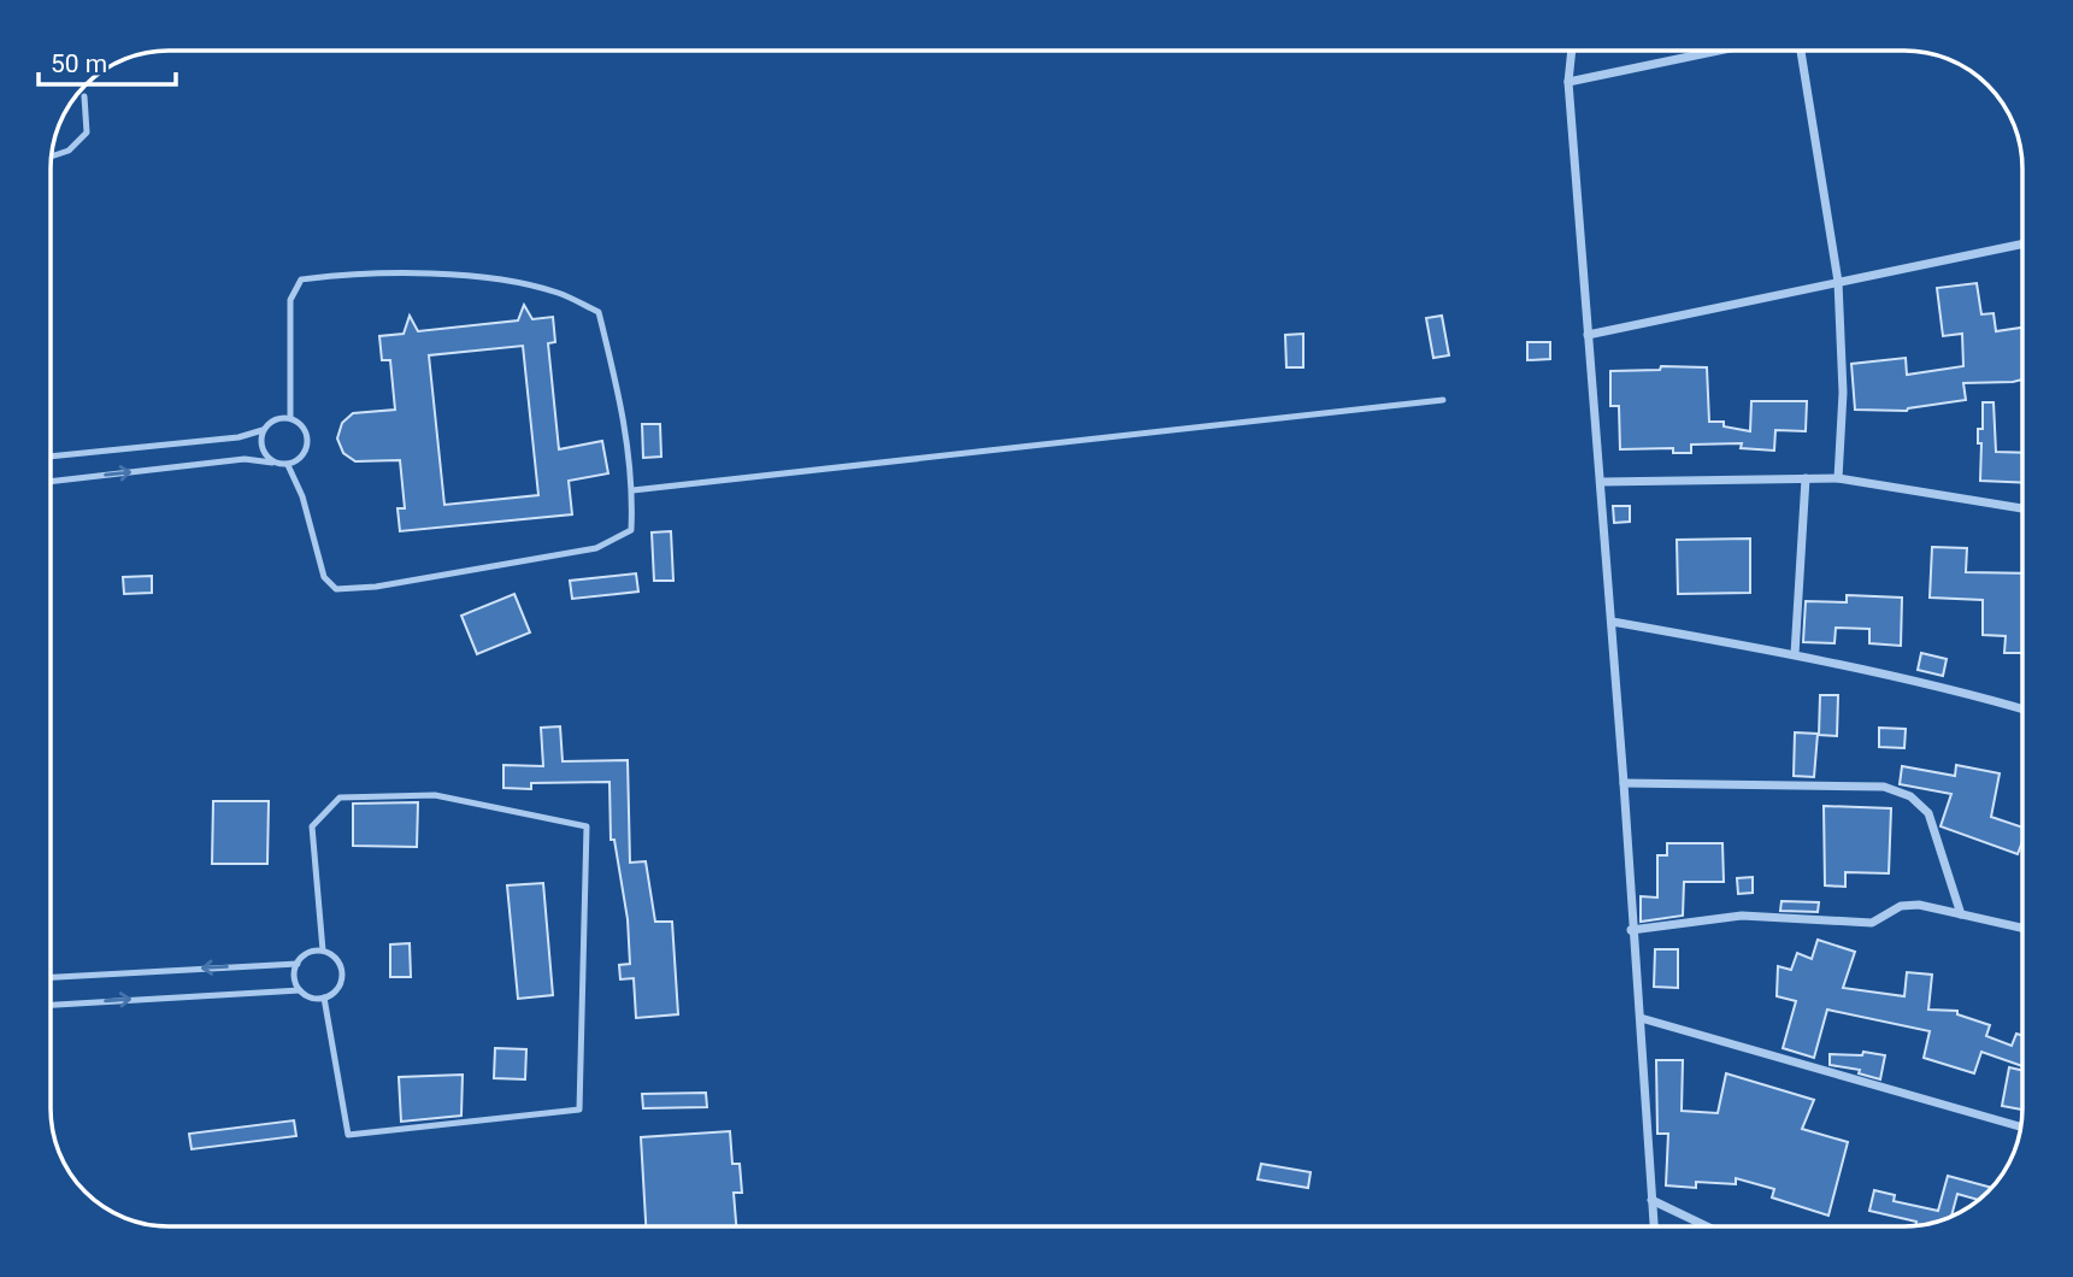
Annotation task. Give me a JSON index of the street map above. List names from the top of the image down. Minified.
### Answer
{"scale_bar":"50 m"}
